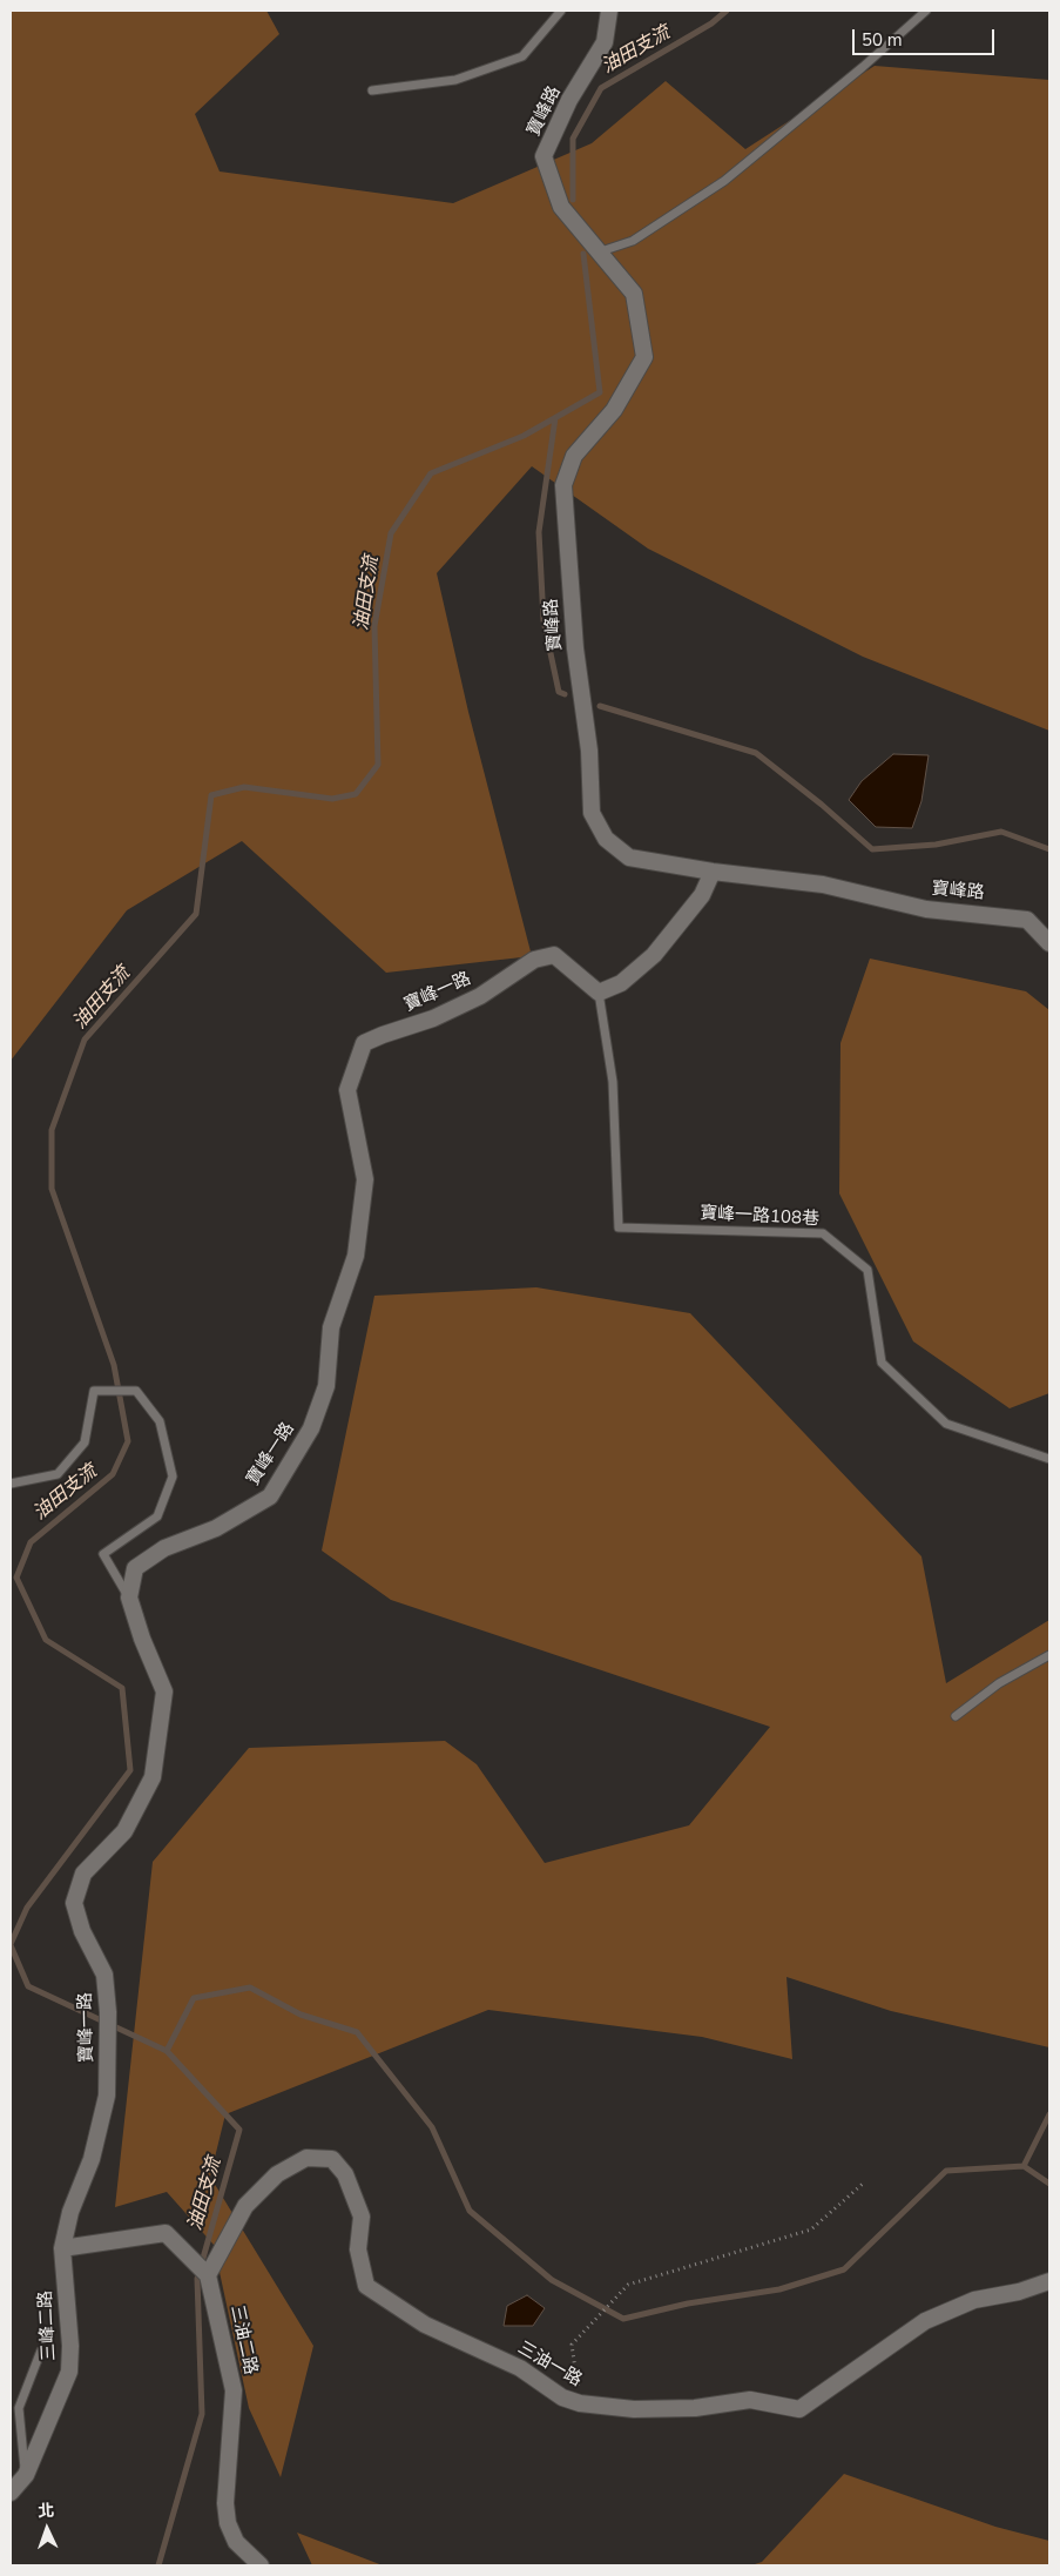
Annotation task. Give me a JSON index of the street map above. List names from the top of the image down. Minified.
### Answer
{"streets":{"street":["寶峰路","寶峰一路","三峰二路","三油二路","三油一路"],"lane":["寶峰一路108巷"]},"crossings":[["寶峰一路","寶峰一路108巷"],["寶峰一路","三峰二路"],["三油二路","三油一路"]],"water":["油田支流"],"scale_bar":"50 m","north":"top"}
